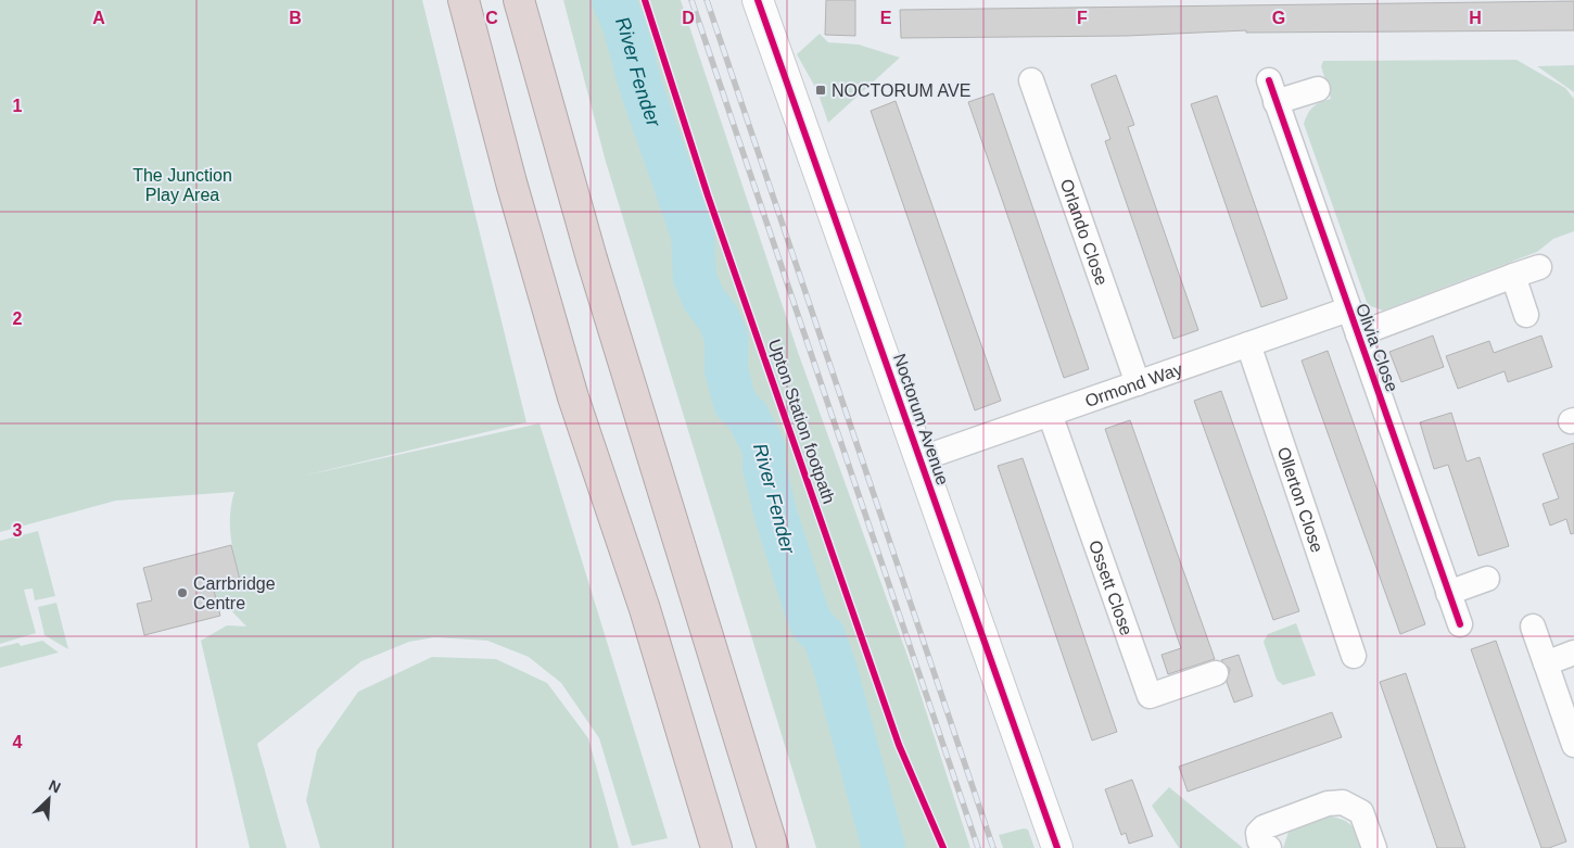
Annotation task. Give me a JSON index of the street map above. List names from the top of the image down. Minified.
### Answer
{"streets":{"street":["Orlando Close","Olivia Close","Ormond Way","Noctorum Avenue","Ollerton Close","Ossett Close"],"cycle path":["Upton Station footpath"]},"crossings":[["Orlando Close","Ormond Way"],["Olivia Close","Ormond Way"],["Ormond Way","Noctorum Avenue"],["Ormond Way","Ollerton Close"],["Ormond Way","Ossett Close"]],"water":["River Fender"],"parks":["The Junction Play Area"],"places":{"transit":["NOCTORUM AVE"],"other":["Carrbridge Centre"]},"north":"top right","grid":{"columns":["A","B","C","D","E","F","G","H"],"rows":["1","2","3","4"]}}
